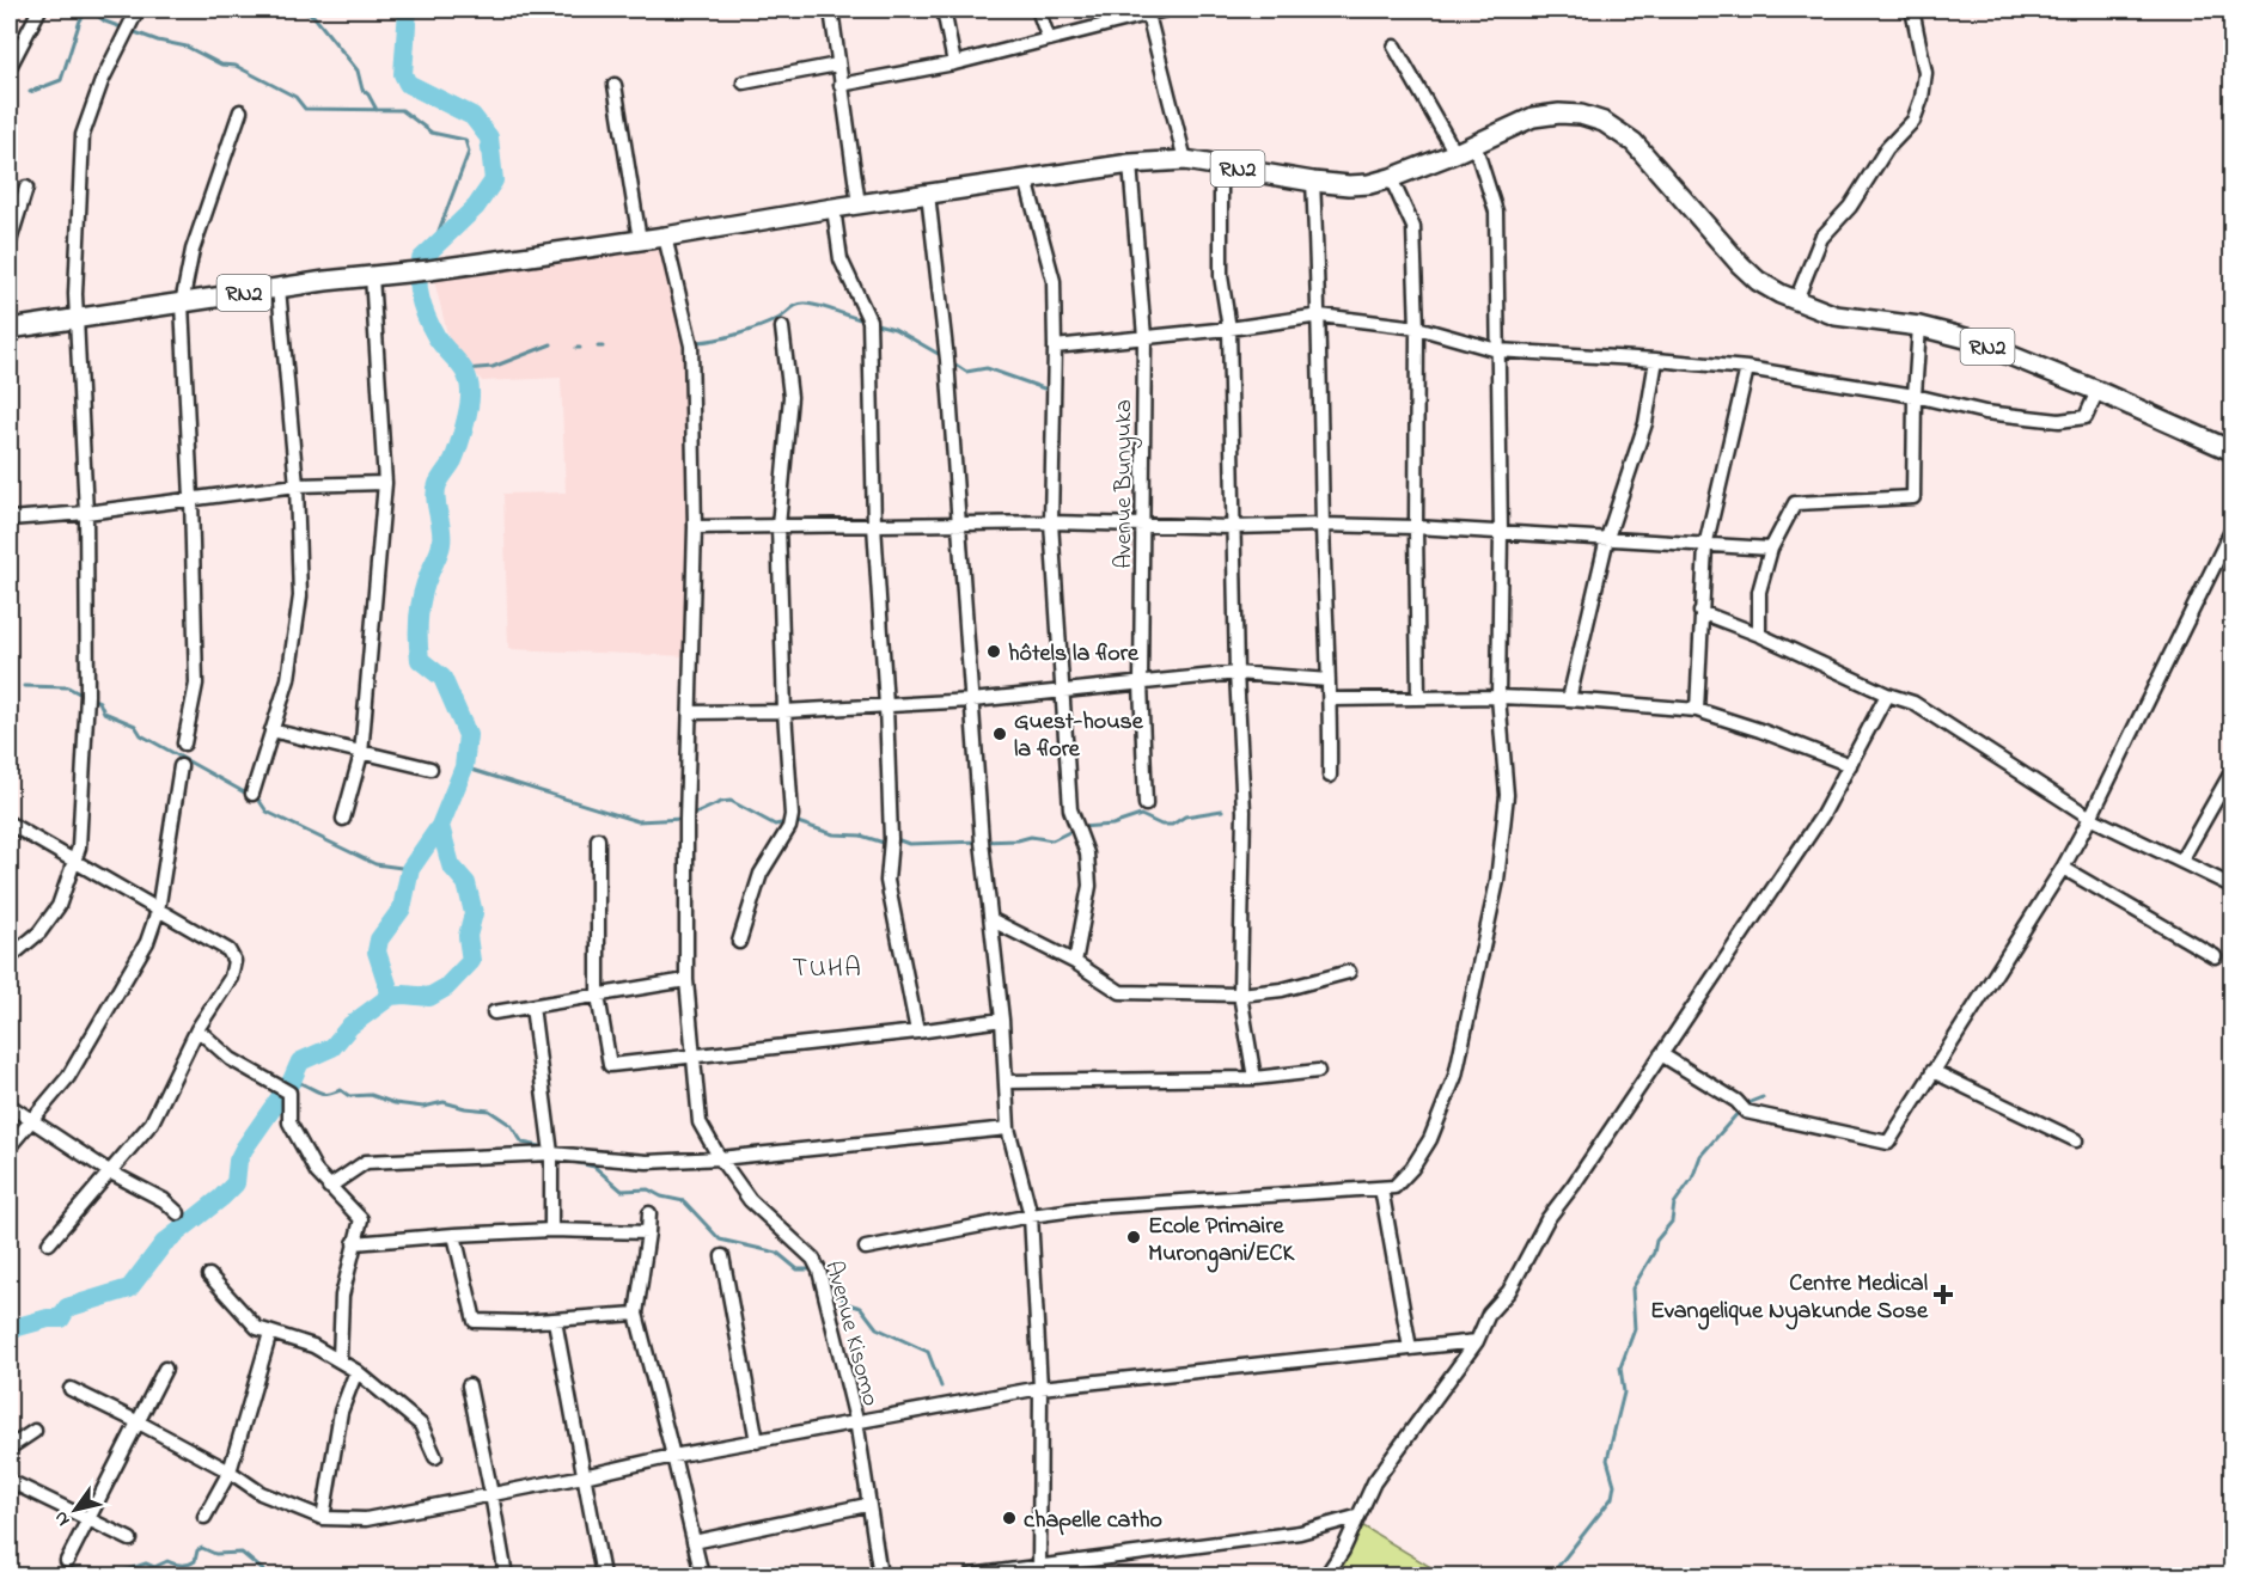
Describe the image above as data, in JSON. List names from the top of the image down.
{
  "streets": {
    "highway": ["RN2"],
    "street": ["Avenue Bunyuka", "Avenue Kisomo"]
  },
  "crossings": [
    ["RN2", "Avenue Bunyuka"],
    ["RN2", "Avenue Kisomo"]
  ],
  "districts": ["TUHA"],
  "places": {
    "other": [
      "hôtels la flore",
      "Guest-house la flore",
      "Ecole Primaire Murongani/ECK",
      "chapelle catho"
    ],
    "health": ["Centre Medical Evangelique Nyakunde Sose"]
  },
  "north": "bottom left"
}
